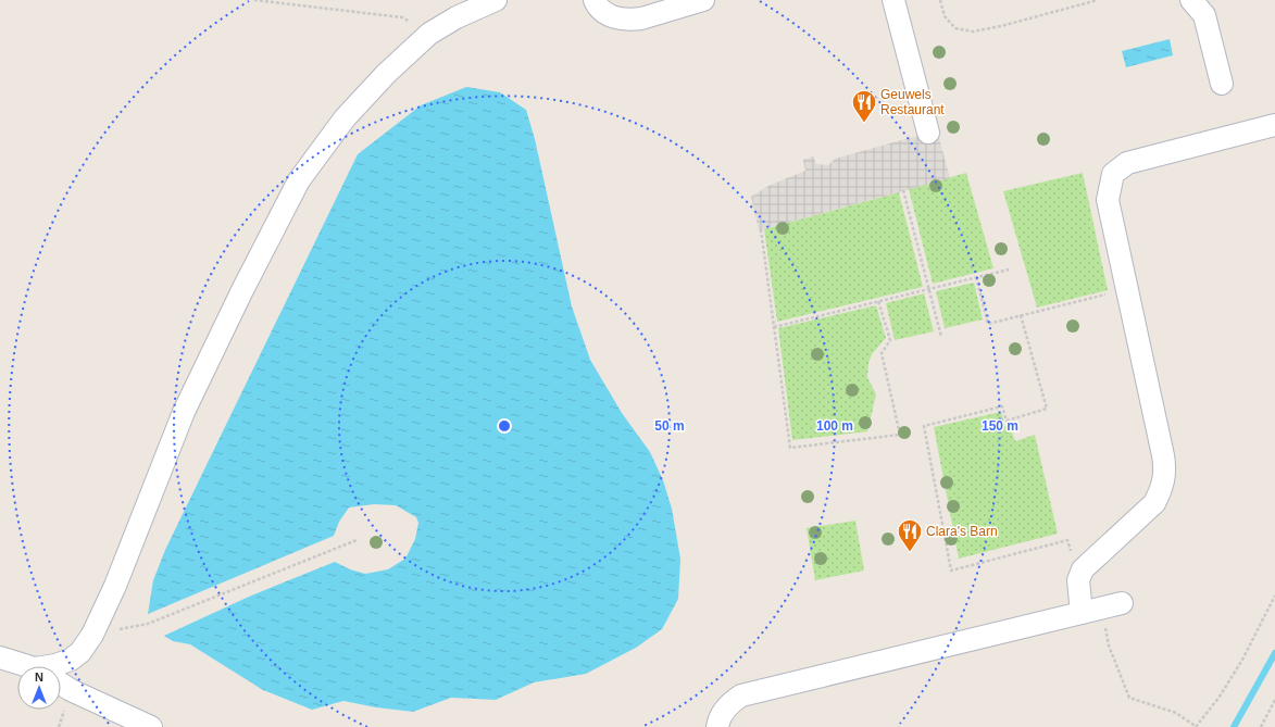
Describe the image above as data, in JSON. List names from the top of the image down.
{
  "places": {
    "restaurant": ["Geuwels Restaurant", "Clara's Barn"]
  },
  "north": "top",
  "rings": ["50 m", "100 m", "150 m"]
}
